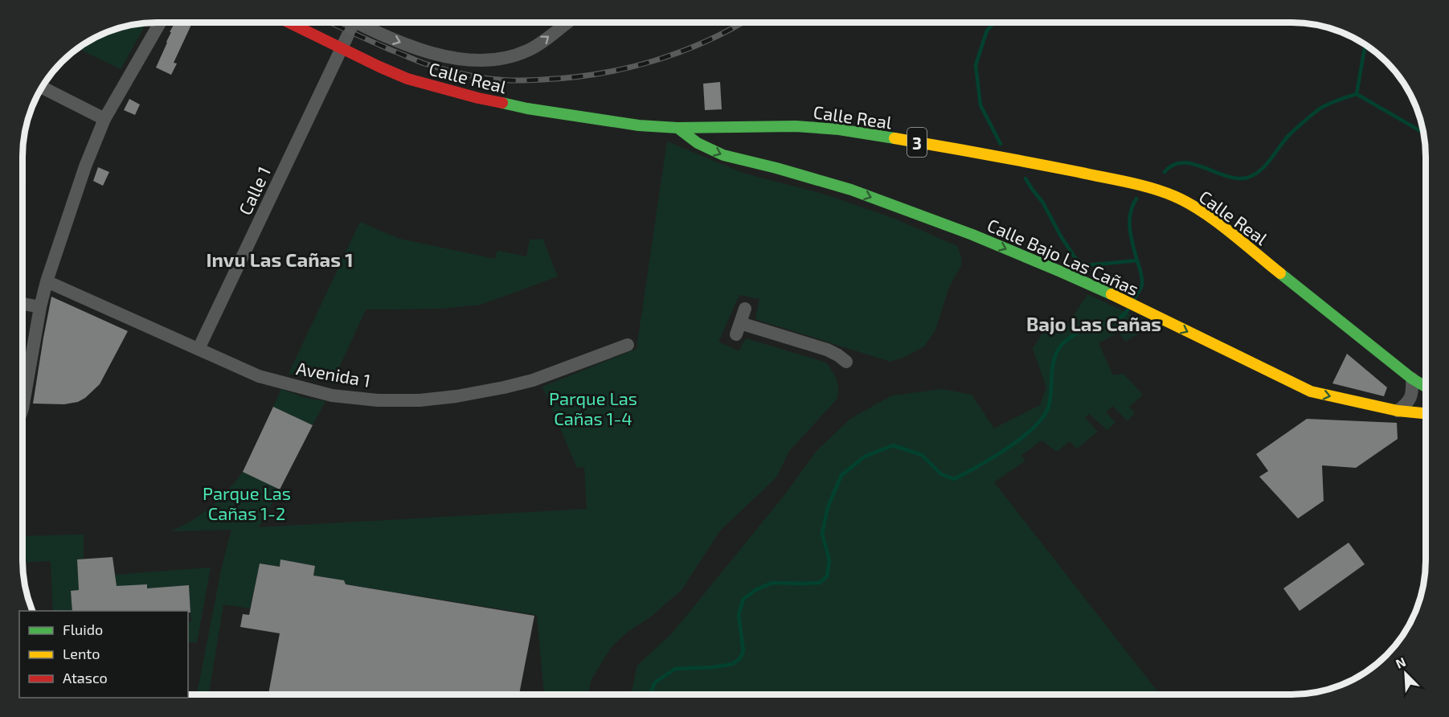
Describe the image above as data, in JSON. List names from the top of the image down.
{
  "streets": {
    "main road": ["Calle Real", "3", "Calle Bajo Las Cañas"],
    "street": ["Calle 1", "Avenida 1"]
  },
  "crossings": [
    ["Calle Real", "Calle 1"],
    ["Calle Real", "Calle Bajo Las Cañas"],
    ["Calle 1", "Avenida 1"]
  ],
  "one_way": ["Calle Bajo Las Cañas"],
  "districts": ["Invu Las Cañas 1", "Bajo Las Cañas"],
  "parks": ["Parque Las Cañas 1-4", "Parque Las Cañas 1-2"],
  "legend": ["Fluido", "Lento", "Atasco"],
  "north": "top left"
}
